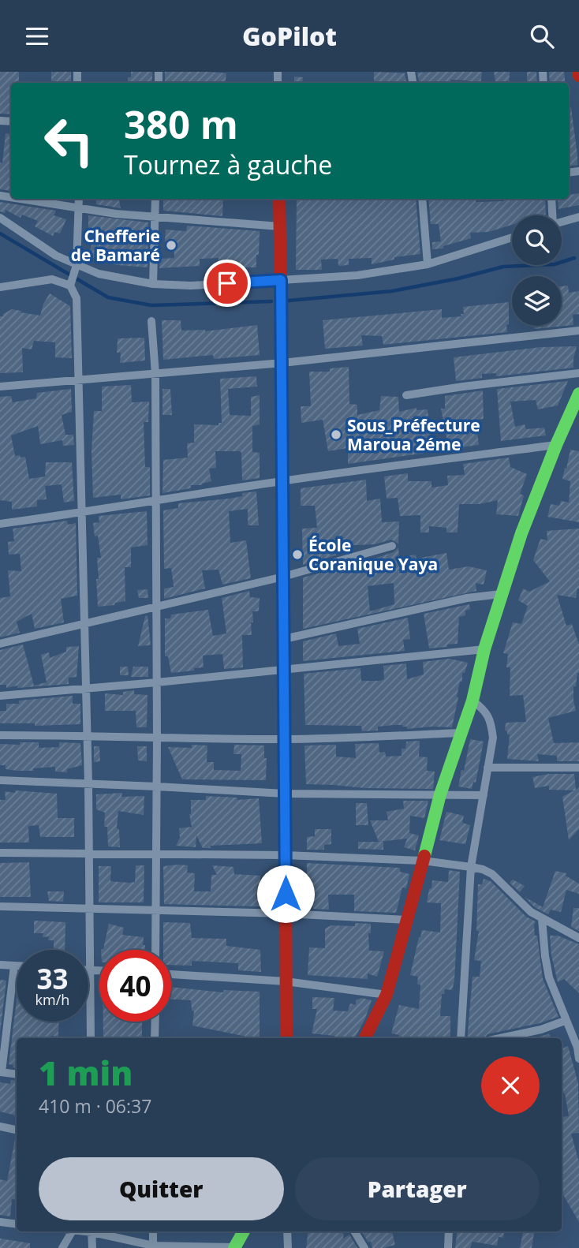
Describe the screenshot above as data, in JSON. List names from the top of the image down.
{
  "places": ["Chefferie de Bamaré", "Sous_Préfecture Maroua 2éme", "École Coranique Yaya"],
  "page": {
    "header": "GoPilot",
    "turn": ["380 m", "Tournez à gauche"],
    "speed": "33 km/h",
    "limit": "40",
    "heading": ["1 min", "410 m · 06:37"],
    "buttons": ["Quitter", "Partager"]
  }
}
